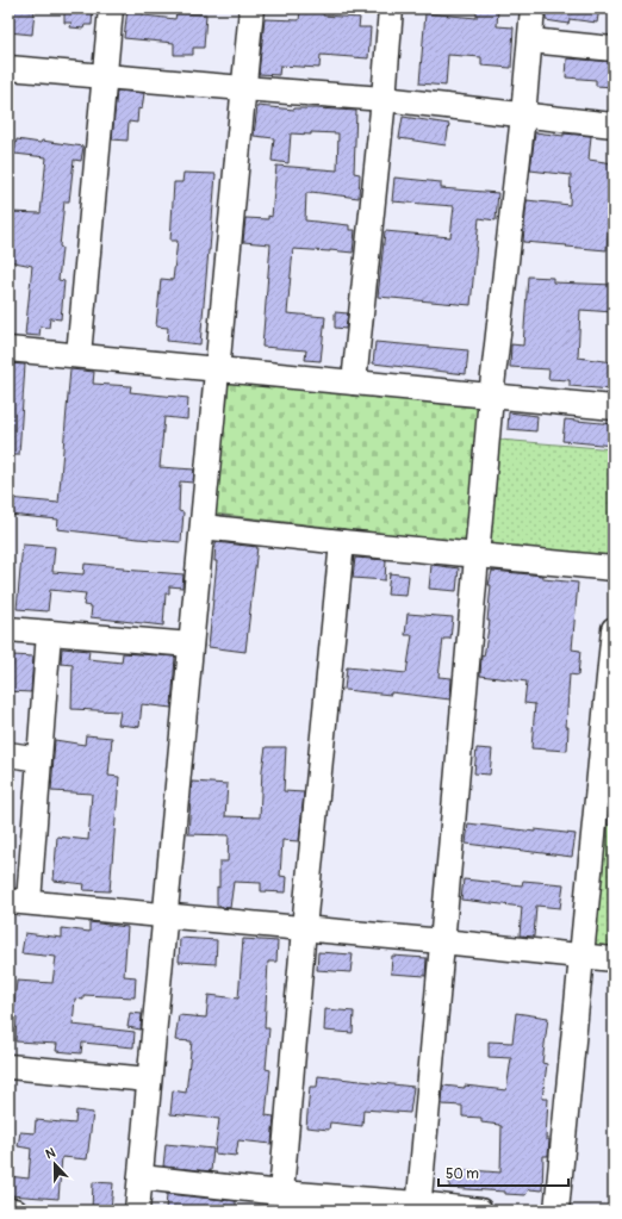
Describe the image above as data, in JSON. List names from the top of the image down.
{
  "scale_bar": "50 m",
  "north": "top"
}
